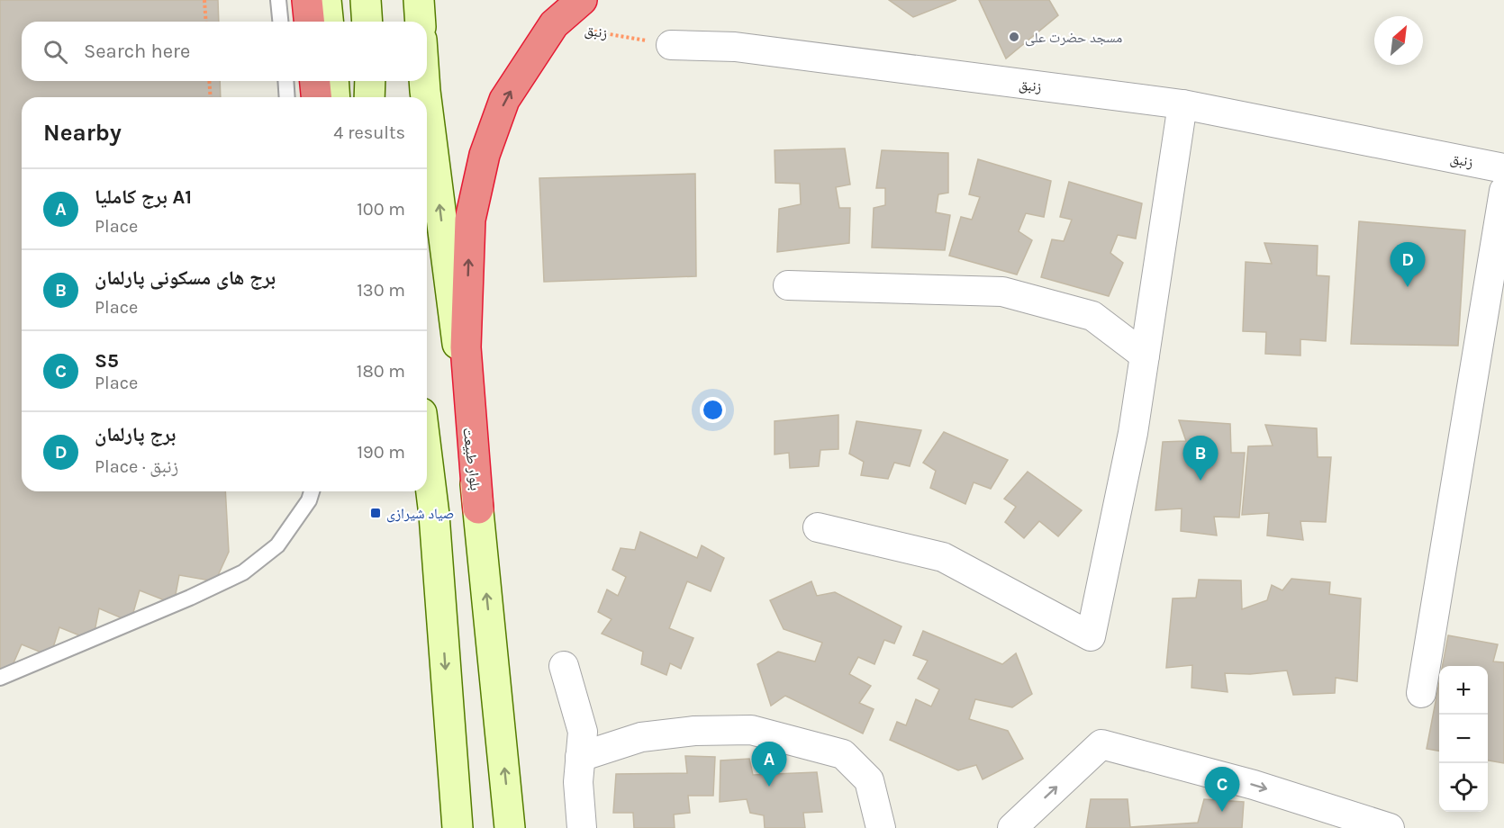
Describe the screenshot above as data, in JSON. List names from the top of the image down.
{
  "streets": {
    "street": ["زنبق", "بلوار طبیعت"]
  },
  "places": {
    "other": ["مسجد حضرت علی"],
    "transit": ["صیاد شیرازی"]
  },
  "north": "top right",
  "page": {
    "search": "Search here",
    "heading": ["Nearby", "4 results"],
    "list": [
      {
        "mark": "A",
        "name": "برج کاملیا A1",
        "note": "Place",
        "value": "100 m"
      },
      {
        "mark": "B",
        "name": "برج های مسکونی پارلمان",
        "note": "Place",
        "value": "130 m"
      },
      {
        "mark": "C",
        "name": "S5",
        "note": "Place",
        "value": "180 m"
      },
      {
        "mark": "D",
        "name": "برج پارلمان",
        "note": "Place · زنبق",
        "value": "190 m"
      }
    ],
    "pins": [
      "D",
      "B",
      "A",
      "C"
    ],
    "map_buttons": ["+", "−"]
  }
}
